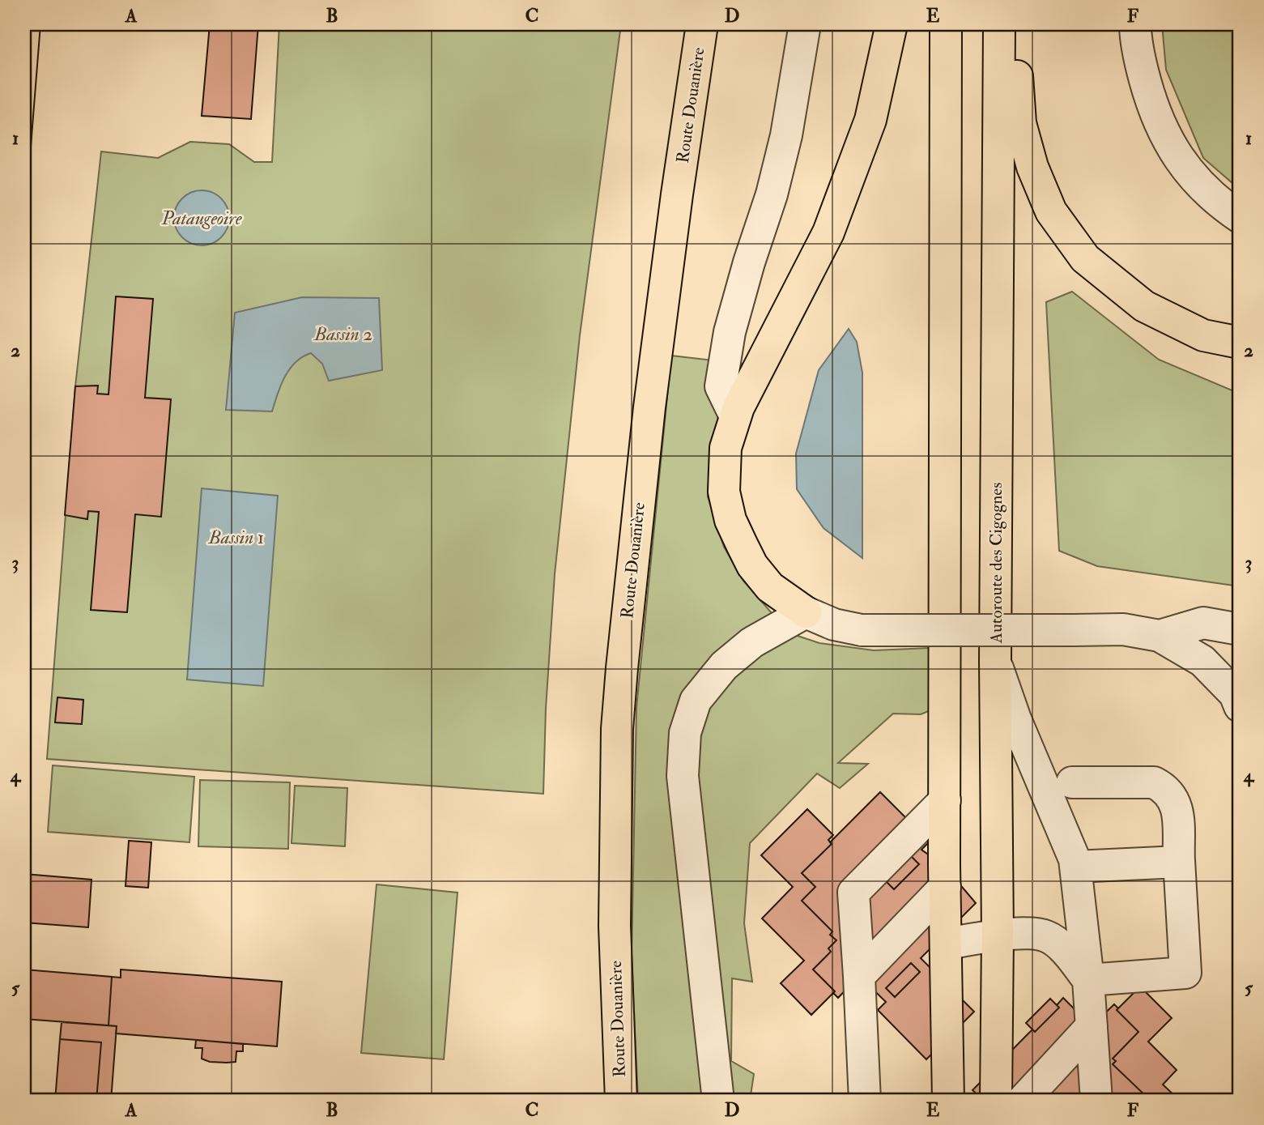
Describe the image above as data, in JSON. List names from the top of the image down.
{
  "streets": {
    "main road": ["Route Douanière", "Autoroute des Cigognes"]
  },
  "water": ["Pataugeoire", "Bassin 2", "Bassin 1"],
  "grid": {
    "columns": [
      "A",
      "B",
      "C",
      "D",
      "E",
      "F"
    ],
    "rows": [
      "1",
      "2",
      "3",
      "4",
      "5"
    ]
  }
}
